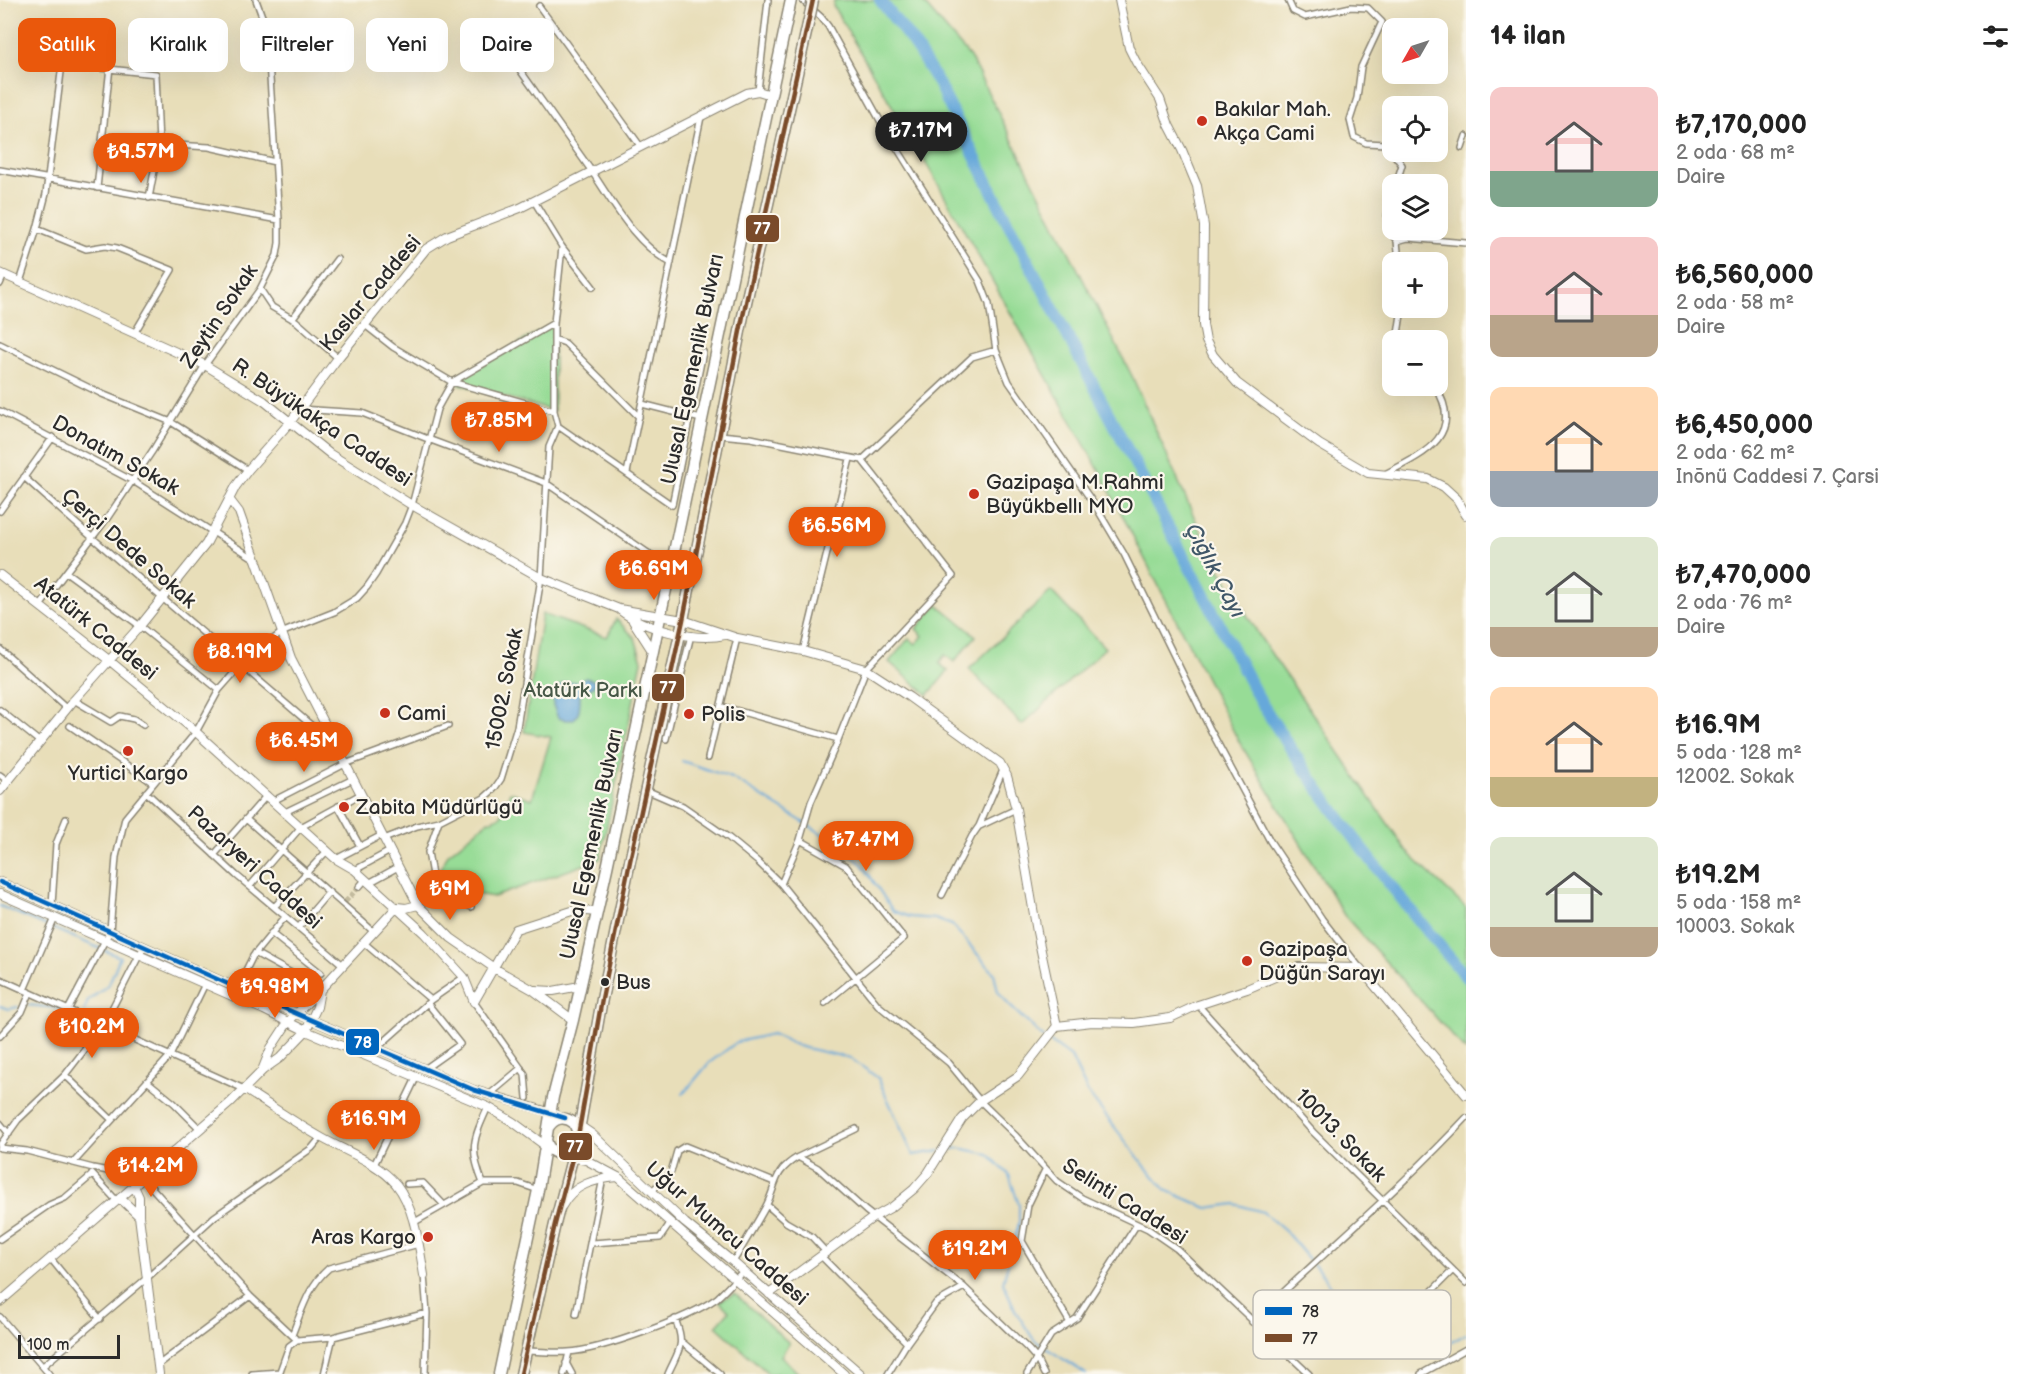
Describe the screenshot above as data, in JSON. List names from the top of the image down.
{
  "streets": {
    "highway": ["Ulusal Egemenlik Bulvarı"],
    "street": [
      "Kaslar Caddesi",
      "Zeytin Sokak",
      "R. Büyükakça Caddesi",
      "Donatım Sokak",
      "Çerçi Dede Sokak",
      "Atatürk Caddesi",
      "15002. Sokak",
      "Pazaryeri Caddesi",
      "10013. Sokak",
      "Selinti Caddesi",
      "Uğur Mumcu Caddesi"
    ]
  },
  "crossings": [
    ["Kaslar Caddesi", "R. Büyükakça Caddesi"],
    ["Kaslar Caddesi", "Donatım Sokak"],
    ["Kaslar Caddesi", "Çerçi Dede Sokak"],
    ["Kaslar Caddesi", "Atatürk Caddesi"],
    ["Zeytin Sokak", "R. Büyükakça Caddesi"],
    ["Zeytin Sokak", "Donatım Sokak"],
    ["Zeytin Sokak", "Çerçi Dede Sokak"],
    ["Zeytin Sokak", "Atatürk Caddesi"],
    ["Ulusal Egemenlik Bulvarı", "R. Büyükakça Caddesi"],
    ["Ulusal Egemenlik Bulvarı", "Selinti Caddesi"],
    ["Ulusal Egemenlik Bulvarı", "Uğur Mumcu Caddesi"],
    ["R. Büyükakça Caddesi", "15002. Sokak"],
    ["Atatürk Caddesi", "15002. Sokak"]
  ],
  "water": ["Çığlık Çayı"],
  "parks": ["Atatürk Parkı"],
  "places": [
    "Bakılar Mah. Akça Cami",
    "Gazipaşa M.Rahmi Büyükbellı MYO",
    "Cami",
    "Polis",
    "Yurtici Kargo",
    "Zabita Müdürlügü",
    "Gazipaşa Düğün Sarayı",
    "Bus",
    "Aras Kargo"
  ],
  "lines": ["transit line 77", "transit line 78"],
  "legend": ["78", "77"],
  "scale_bar": "100 m",
  "north": "bottom left",
  "page": {
    "heading": "14 ilan",
    "map_buttons": ["+", "−"],
    "chip": [
      "Satılık",
      "Kiralık",
      "Filtreler",
      "Yeni",
      "Daire"
    ],
    "list": [
      {
        "name": "₺7,170,000",
        "note": "2 oda · 68 m² · Daire"
      },
      {
        "name": "₺6,560,000",
        "note": "2 oda · 58 m² · Daire"
      },
      {
        "name": "₺6,450,000",
        "note": "2 oda · 62 m² · Inōnü Caddesi 7. Çarsi"
      },
      {
        "name": "₺7,470,000",
        "note": "2 oda · 76 m² · Daire"
      },
      {
        "name": "₺16.9M",
        "note": "5 oda · 128 m² · 12002. Sokak"
      },
      {
        "name": "₺19.2M",
        "note": "5 oda · 158 m² · 10003. Sokak"
      }
    ],
    "price": [
      "₺7.17M",
      "₺9.57M",
      "₺7.85M",
      "₺6.56M",
      "₺6.69M",
      "₺8.19M",
      "₺6.45M",
      "₺7.47M",
      "₺9M",
      "₺9.98M",
      "₺10.2M",
      "₺16.9M",
      "₺14.2M",
      "₺19.2M"
    ],
    "scale": "100 m"
  }
}
